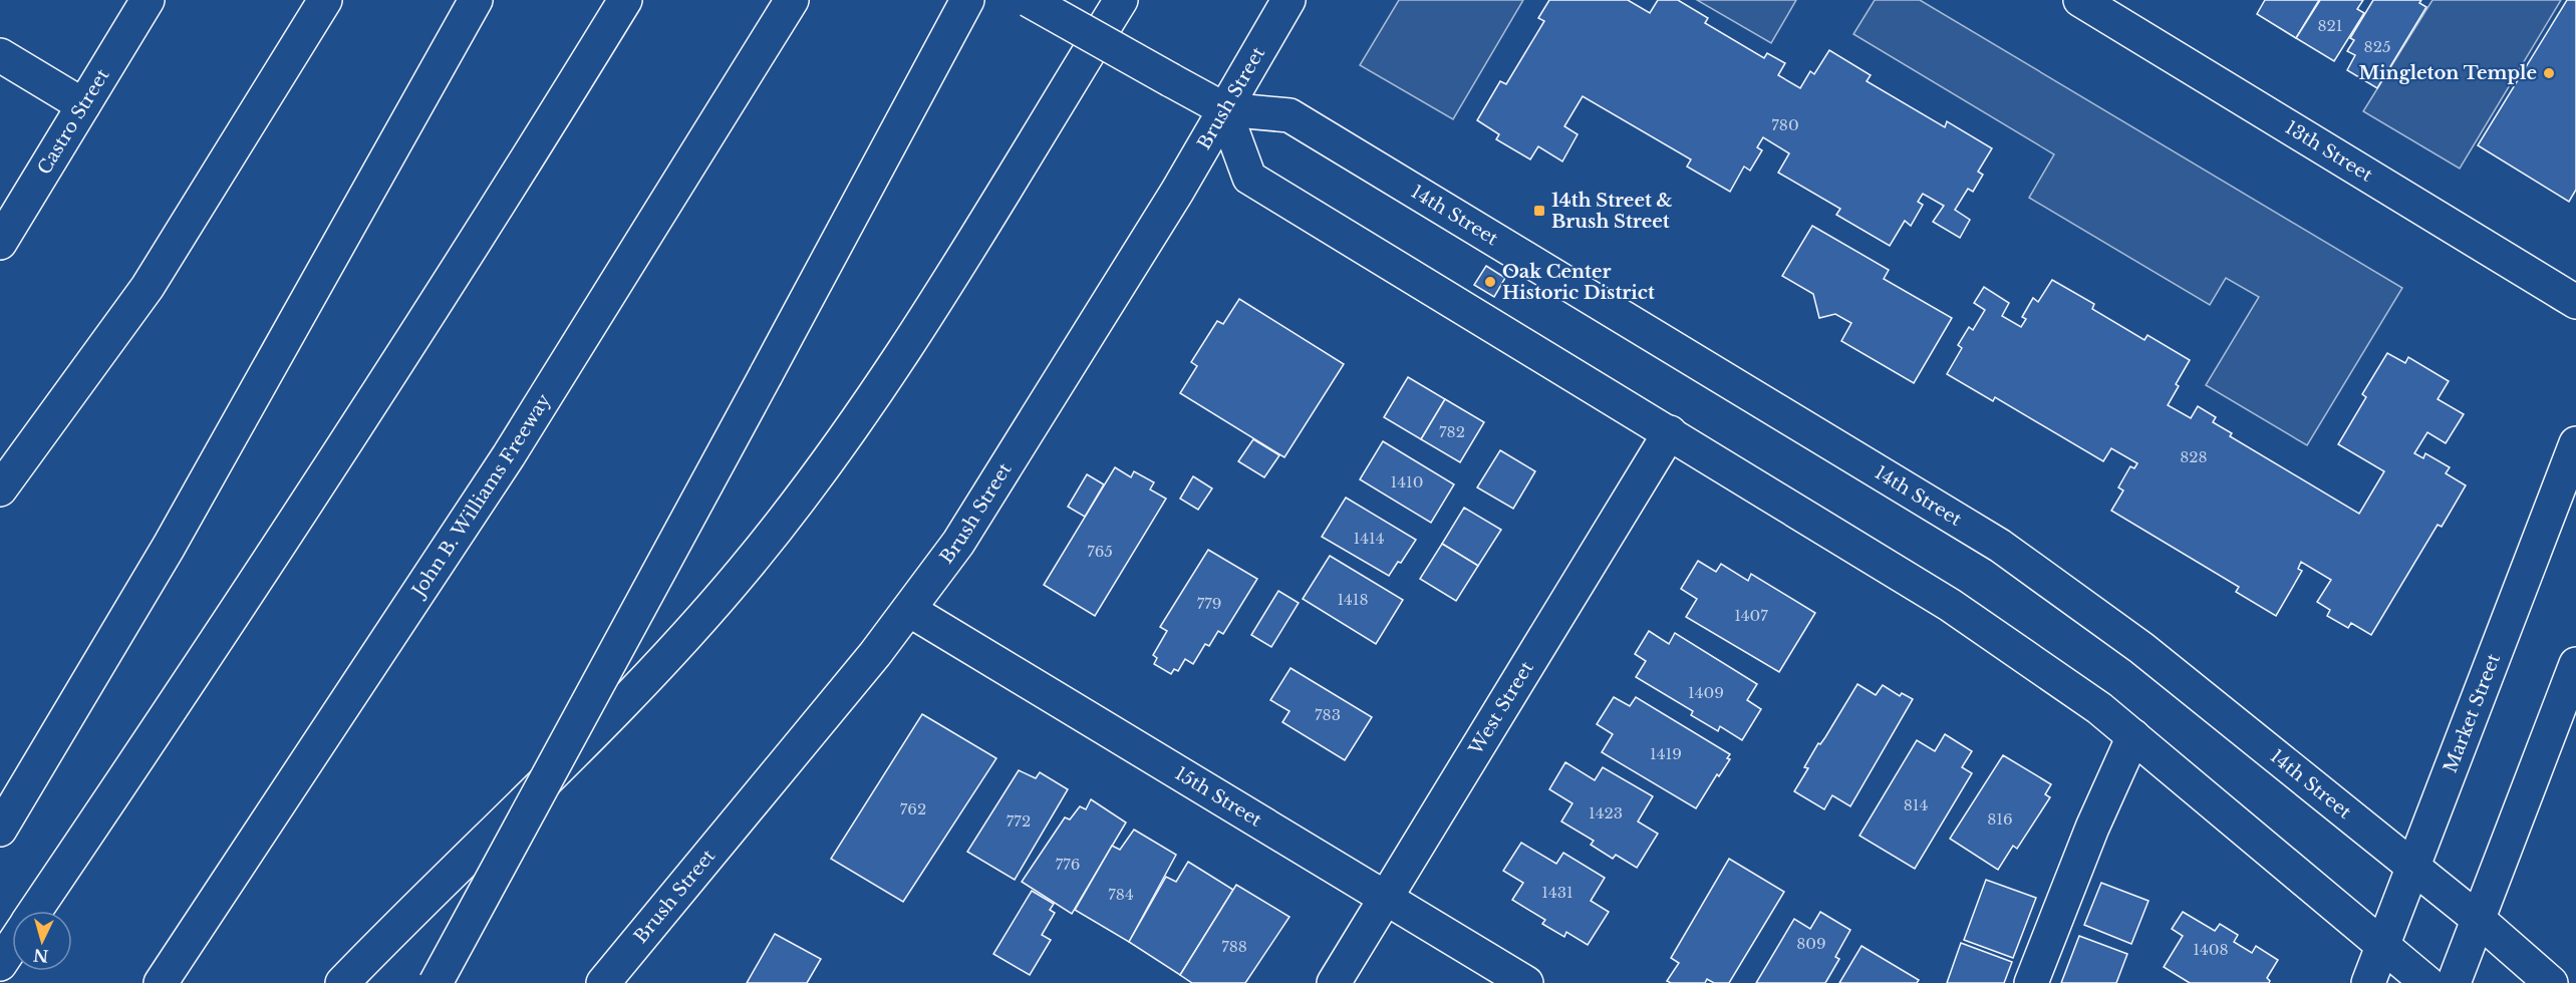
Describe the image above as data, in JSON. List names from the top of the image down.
{
  "streets": {
    "main road": [
      "Brush Street",
      "Castro Street",
      "13th Street",
      "14th Street",
      "John B. Williams Freeway",
      "West Street",
      "Market Street",
      "15th Street"
    ]
  },
  "crossings": [
    ["Brush Street", "14th Street"],
    ["Brush Street", "15th Street"],
    ["14th Street", "Market Street"],
    ["West Street", "15th Street"]
  ],
  "places": {
    "other": ["Mingleton Temple", "Oak Center Historic District"],
    "transit": ["14th Street & Brush Street"]
  },
  "house_numbers": [
    "821",
    "825",
    "780",
    "782",
    "828",
    "1410",
    "1414",
    "765",
    "1418",
    "779",
    "1407",
    "1409",
    "783",
    "1419",
    "814",
    "762",
    "1423",
    "816",
    "772",
    "776",
    "1431",
    "784",
    "809",
    "788",
    "1408"
  ],
  "north": "bottom"
}
